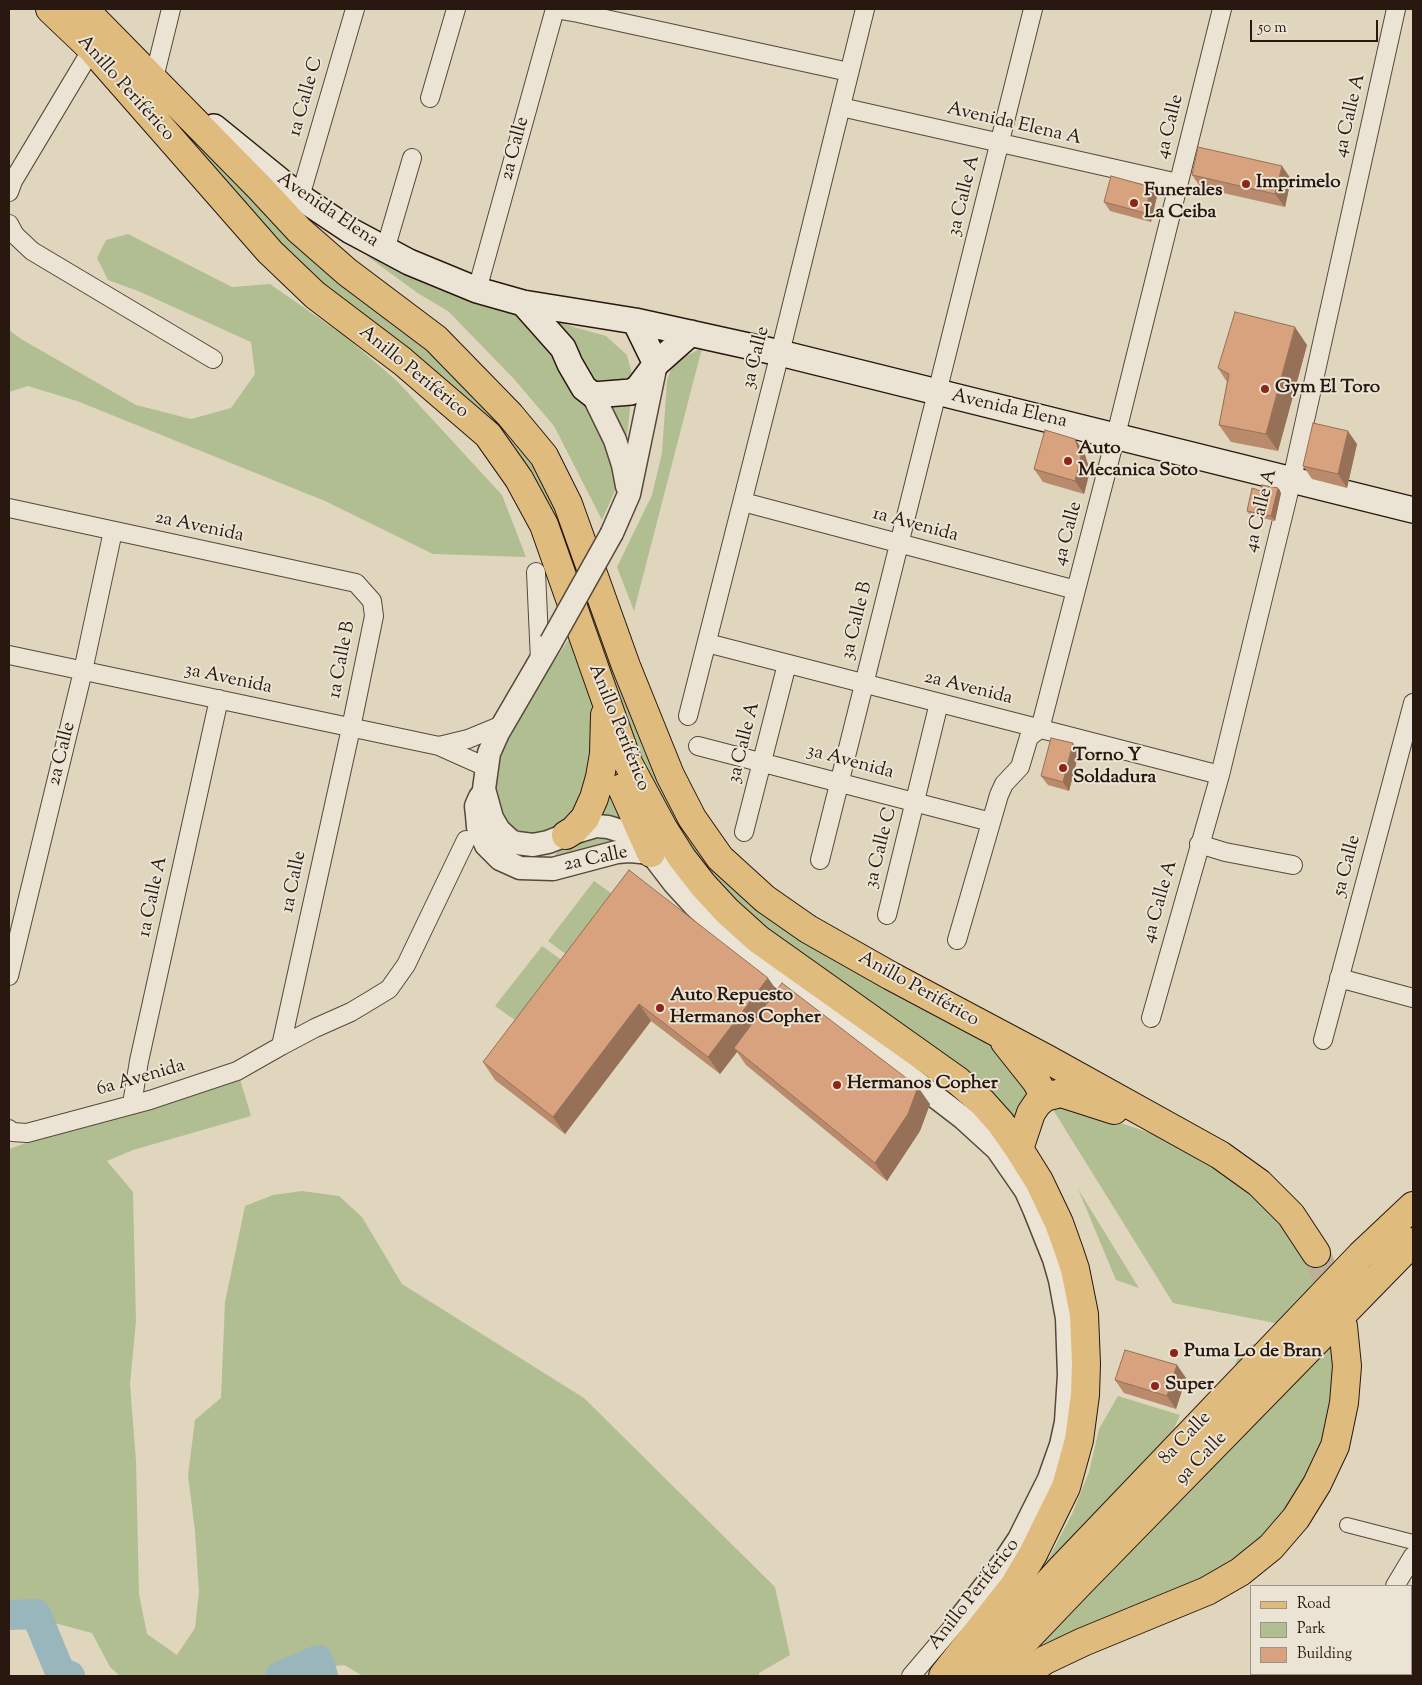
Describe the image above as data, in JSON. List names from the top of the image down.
{
  "streets": {
    "main road": [
      "Anillo Periférico",
      "Avenida Elena",
      "8a Calle",
      "9a Calle"
    ],
    "street": [
      "1a Calle C",
      "4a Calle A",
      "Avenida Elena A",
      "4a Calle",
      "2a Calle",
      "3a Calle A",
      "3a Calle",
      "1a Avenida",
      "2a Avenida",
      "3a Calle B",
      "1a Calle B",
      "3a Avenida",
      "3a Calle C",
      "5a Calle",
      "1a Calle",
      "1a Calle A",
      "6a Avenida"
    ]
  },
  "crossings": [
    ["Anillo Periférico", "2a Calle"],
    ["Anillo Periférico", "Avenida Elena"],
    ["1a Calle C", "Avenida Elena"],
    ["4a Calle A", "Avenida Elena"],
    ["4a Calle A", "2a Avenida"],
    ["Avenida Elena A", "4a Calle"],
    ["Avenida Elena A", "3a Calle A"],
    ["Avenida Elena A", "3a Calle"],
    ["4a Calle", "Avenida Elena"],
    ["4a Calle", "1a Avenida"],
    ["4a Calle", "2a Avenida"],
    ["4a Calle", "3a Avenida"],
    ["2a Calle", "Avenida Elena"],
    ["2a Calle", "2a Avenida"],
    ["2a Calle", "3a Avenida"],
    ["3a Calle A", "Avenida Elena"],
    ["3a Calle A", "2a Avenida"],
    ["3a Calle A", "3a Calle B"],
    ["3a Calle A", "3a Avenida"],
    ["Avenida Elena", "3a Calle"],
    ["Avenida Elena", "3a Calle B"],
    ["3a Calle", "1a Avenida"],
    ["3a Calle", "2a Avenida"],
    ["1a Avenida", "3a Calle B"],
    ["2a Avenida", "3a Calle B"],
    ["2a Avenida", "1a Calle B"],
    ["2a Avenida", "3a Calle C"],
    ["3a Calle B", "3a Avenida"],
    ["1a Calle B", "3a Avenida"],
    ["1a Calle B", "1a Calle"],
    ["3a Avenida", "3a Calle C"],
    ["3a Avenida", "1a Calle"],
    ["3a Avenida", "1a Calle A"],
    ["1a Calle", "6a Avenida"],
    ["1a Calle A", "6a Avenida"]
  ],
  "places": [
    "Imprimelo",
    "Funerales La Ceiba",
    "Gym El Toro",
    "Auto Mecanica Soto",
    "Torno Y Soldadura",
    "Auto Repuesto Hermanos Copher",
    "Hermanos Copher",
    "Puma Lo de Bran",
    "Super"
  ],
  "legend": ["Road", "Park", "Building"],
  "scale_bar": "50 m"
}
